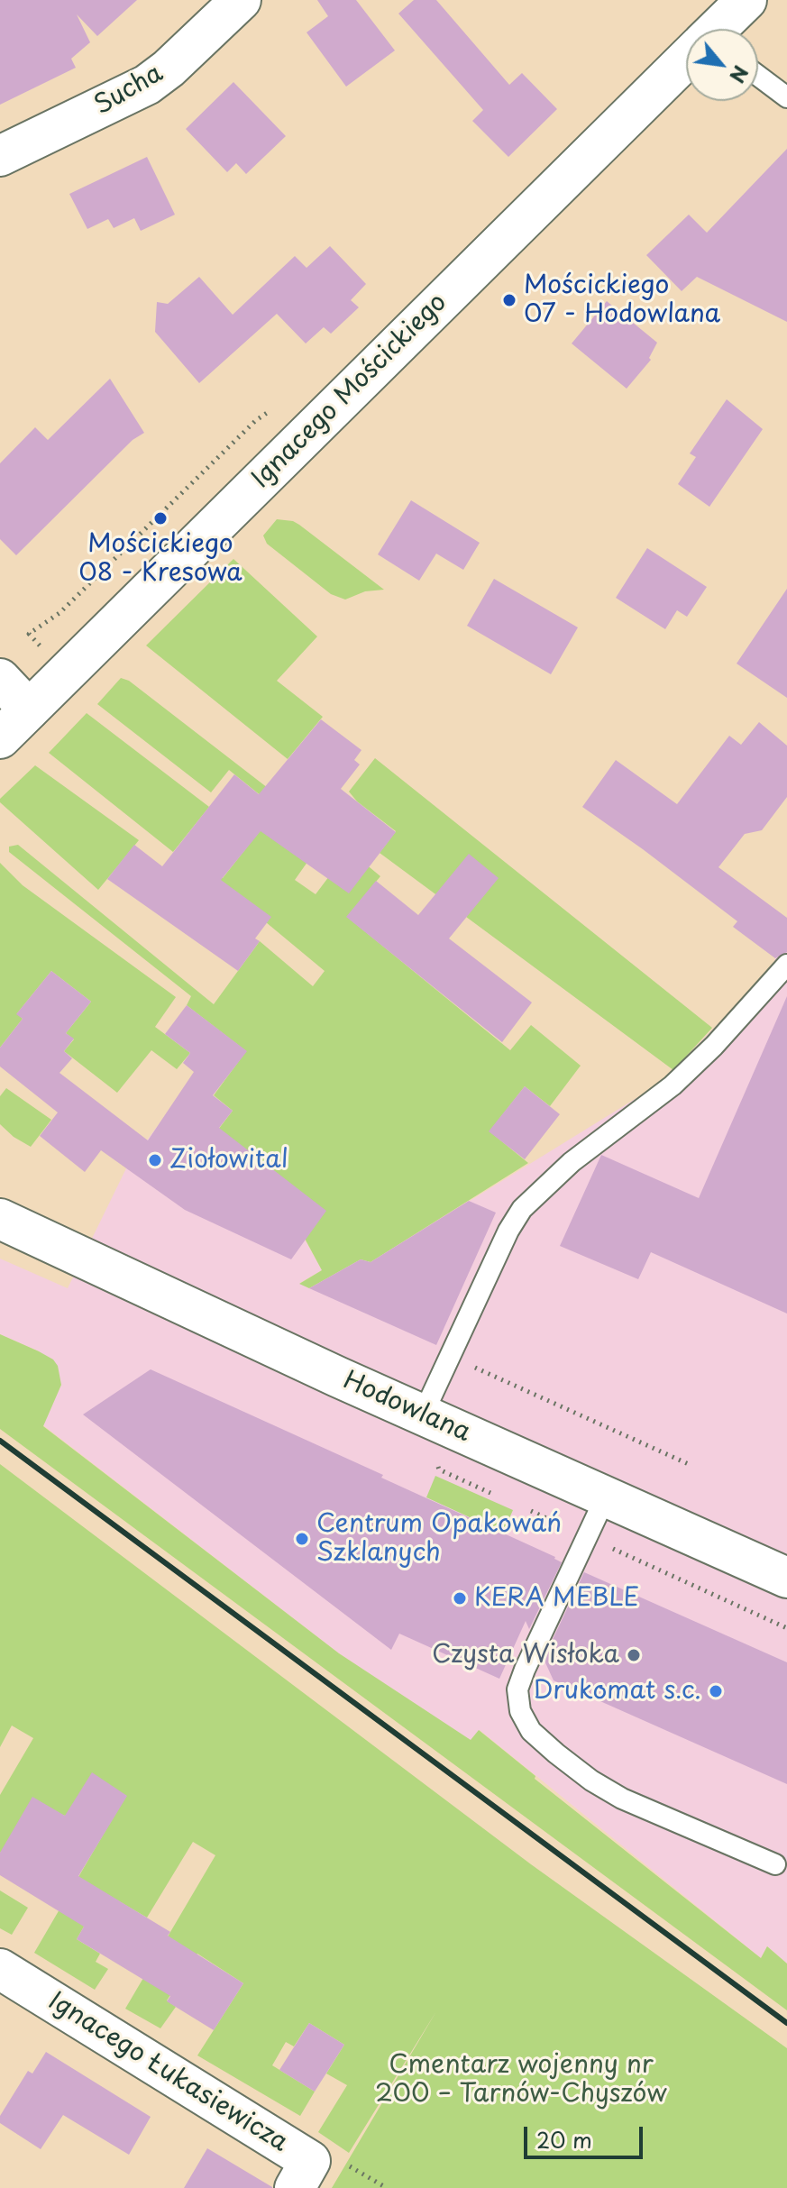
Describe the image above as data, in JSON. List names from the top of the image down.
{
  "streets": {
    "street": [
      "Sucha",
      "Ignacego Mościckiego",
      "Hodowlana",
      "Ignacego Łukasiewicza"
    ]
  },
  "parks": ["Cmentarz wojenny nr 200 – Tarnów-Chyszów"],
  "places": [
    "Mościckiego 07 - Hodowlana",
    "Mościckiego 08 - Kresowa",
    "Ziołowital",
    "Centrum Opakowań Szklanych",
    "KERA MEBLE",
    "Czysta Wisłoka",
    "Drukomat s.c."
  ],
  "scale_bar": "20 m",
  "north": "bottom right"
}
